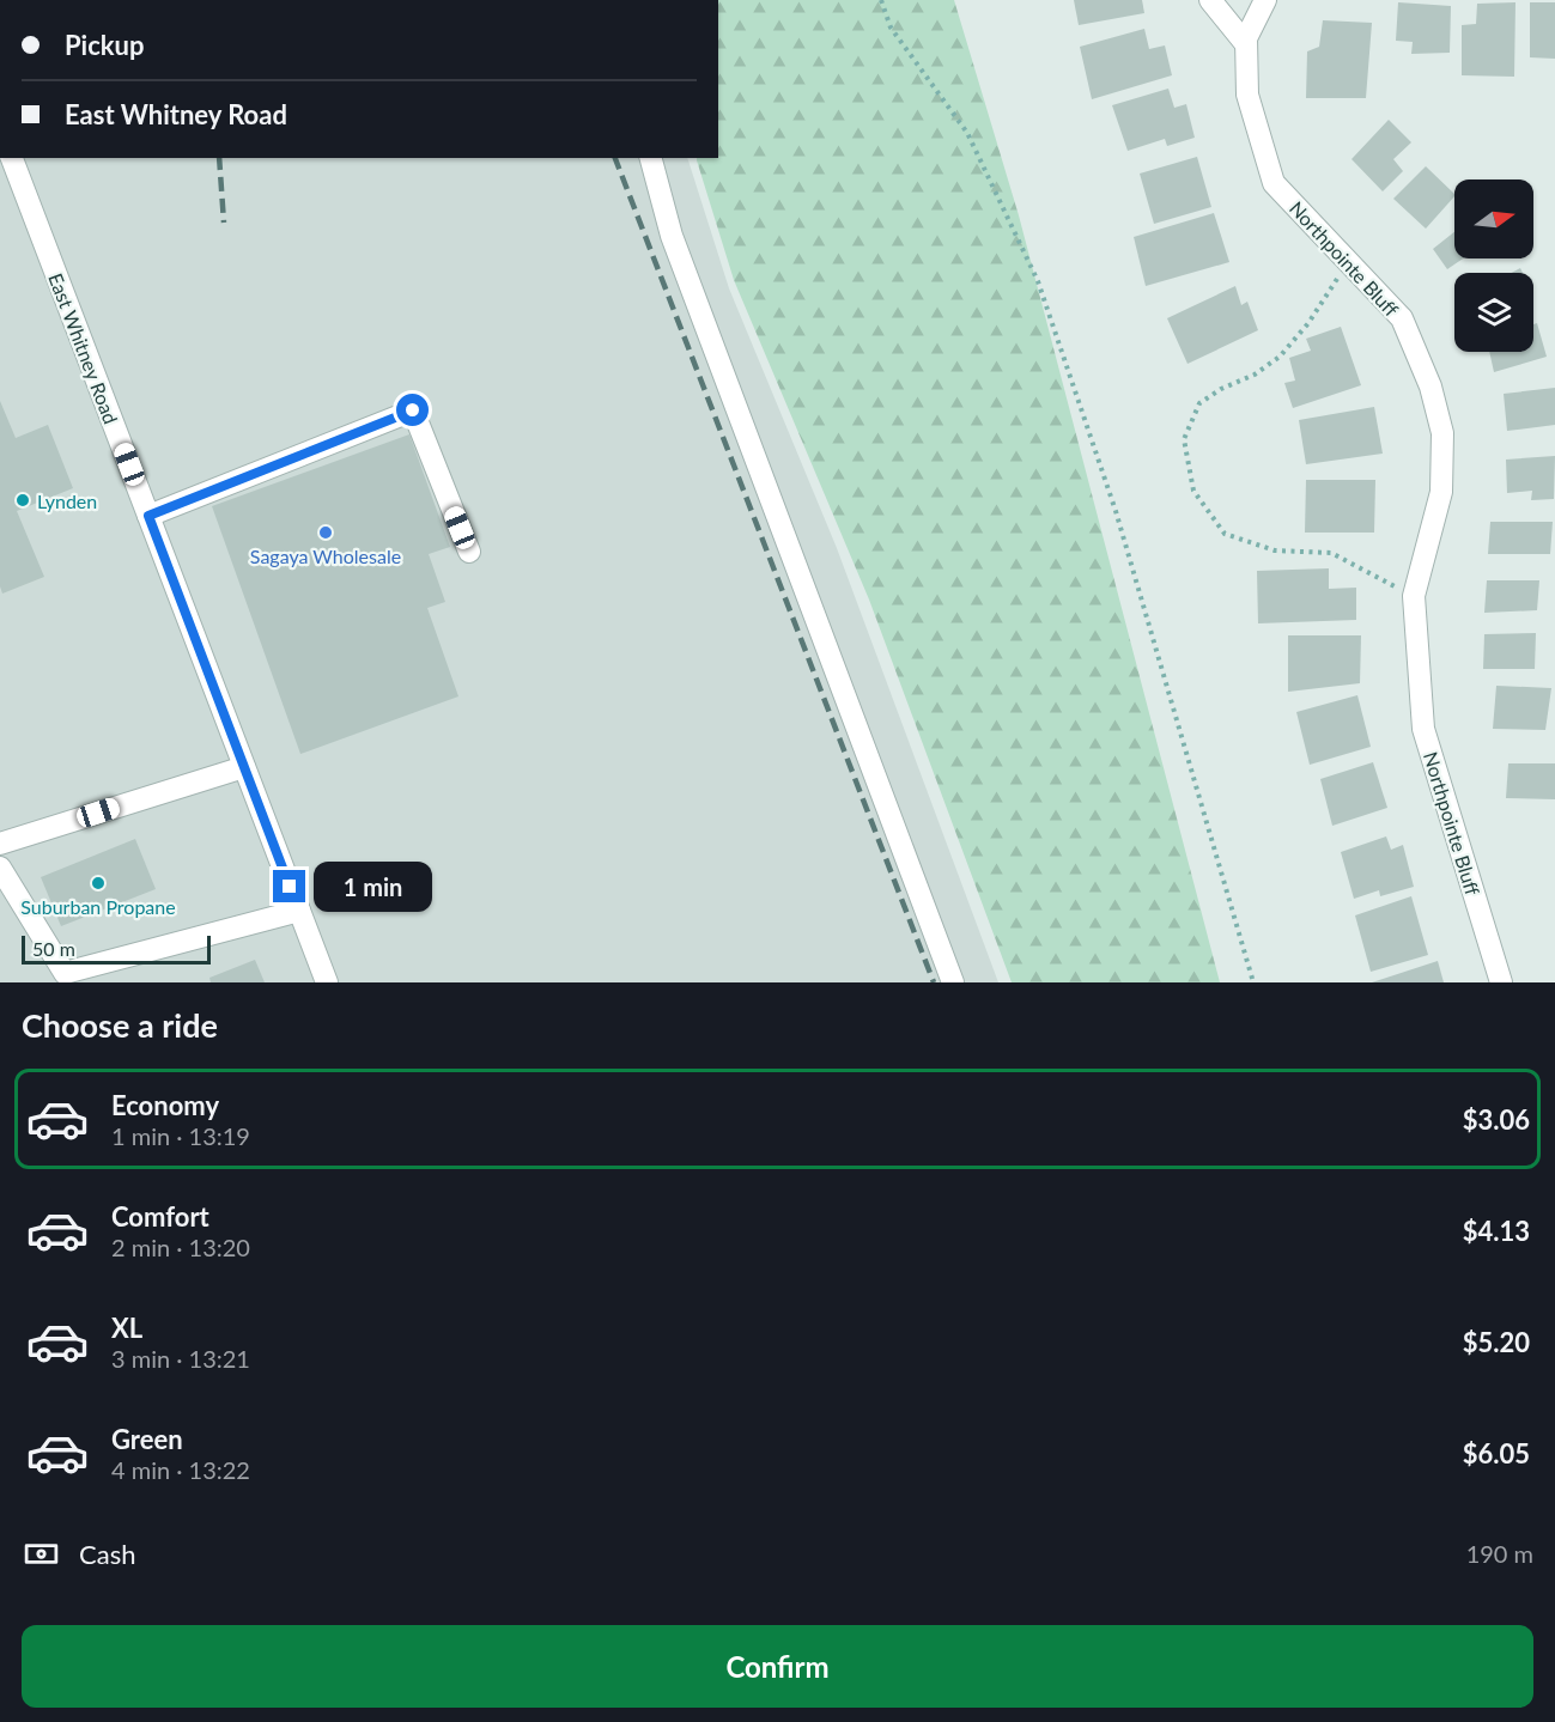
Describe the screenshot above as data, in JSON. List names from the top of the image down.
{
  "streets": {
    "street": ["Northpointe Bluff", "East Whitney Road"]
  },
  "places": ["Lynden", "Sagaya Wholesale", "Suburban Propane"],
  "scale_bar": "50 m",
  "north": "right",
  "page": {
    "banner": ["Pickup", "East Whitney Road"],
    "bubble": "1 min",
    "scale": "50 m",
    "heading": "Choose a ride",
    "list": [
      {
        "name": "Economy",
        "note": "1 min · 13:19",
        "value": "$3.06"
      },
      {
        "name": "Comfort",
        "note": "2 min · 13:20",
        "value": "$4.13"
      },
      {
        "name": "XL",
        "note": "3 min · 13:21",
        "value": "$5.20"
      },
      {
        "name": "Green",
        "note": "4 min · 13:22",
        "value": "$6.05"
      }
    ],
    "pay": ["Cash", "190 m"],
    "buttons": "Confirm"
  }
}
